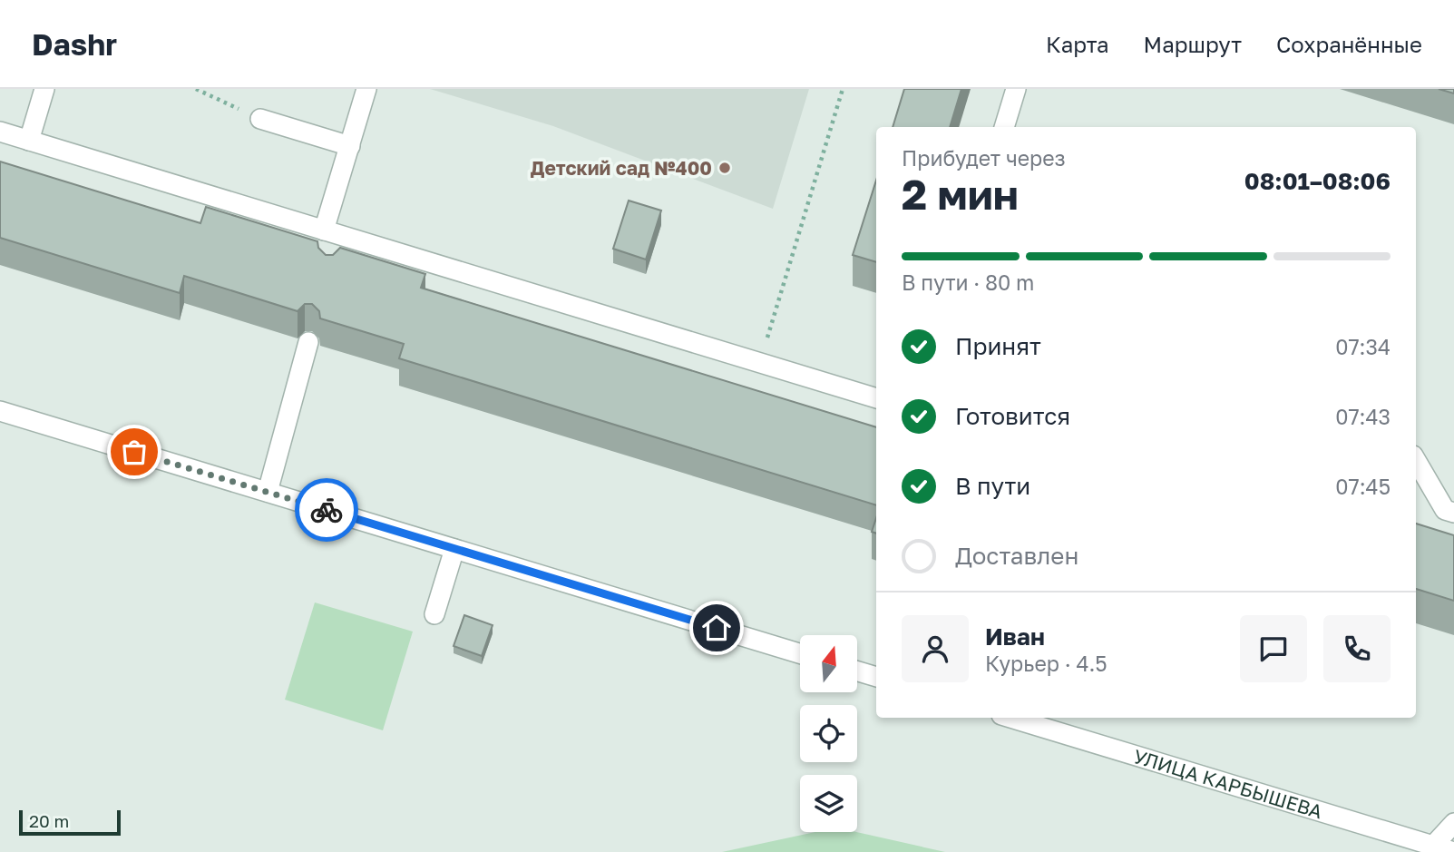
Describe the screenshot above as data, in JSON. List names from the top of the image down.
{
  "streets": {
    "street": ["УЛИЦА КАРБЫШЕВА"]
  },
  "places": ["Детский сад №400"],
  "scale_bar": "20 m",
  "north": "top",
  "page": {
    "header": "Dashr",
    "nav": ["Карта", "Маршрут", "Сохранённые"],
    "heading": ["2 мин", "Прибудет через", "08:01–08:06"],
    "panel": ["Иван", "Курьер · 4.5"],
    "bar": "В пути · 80 m",
    "list": [
      ["Принят", "07:34"],
      ["Готовится", "07:43"],
      ["В пути", "07:45"],
      "Доставлен"
    ],
    "scale": "20 m"
  }
}
